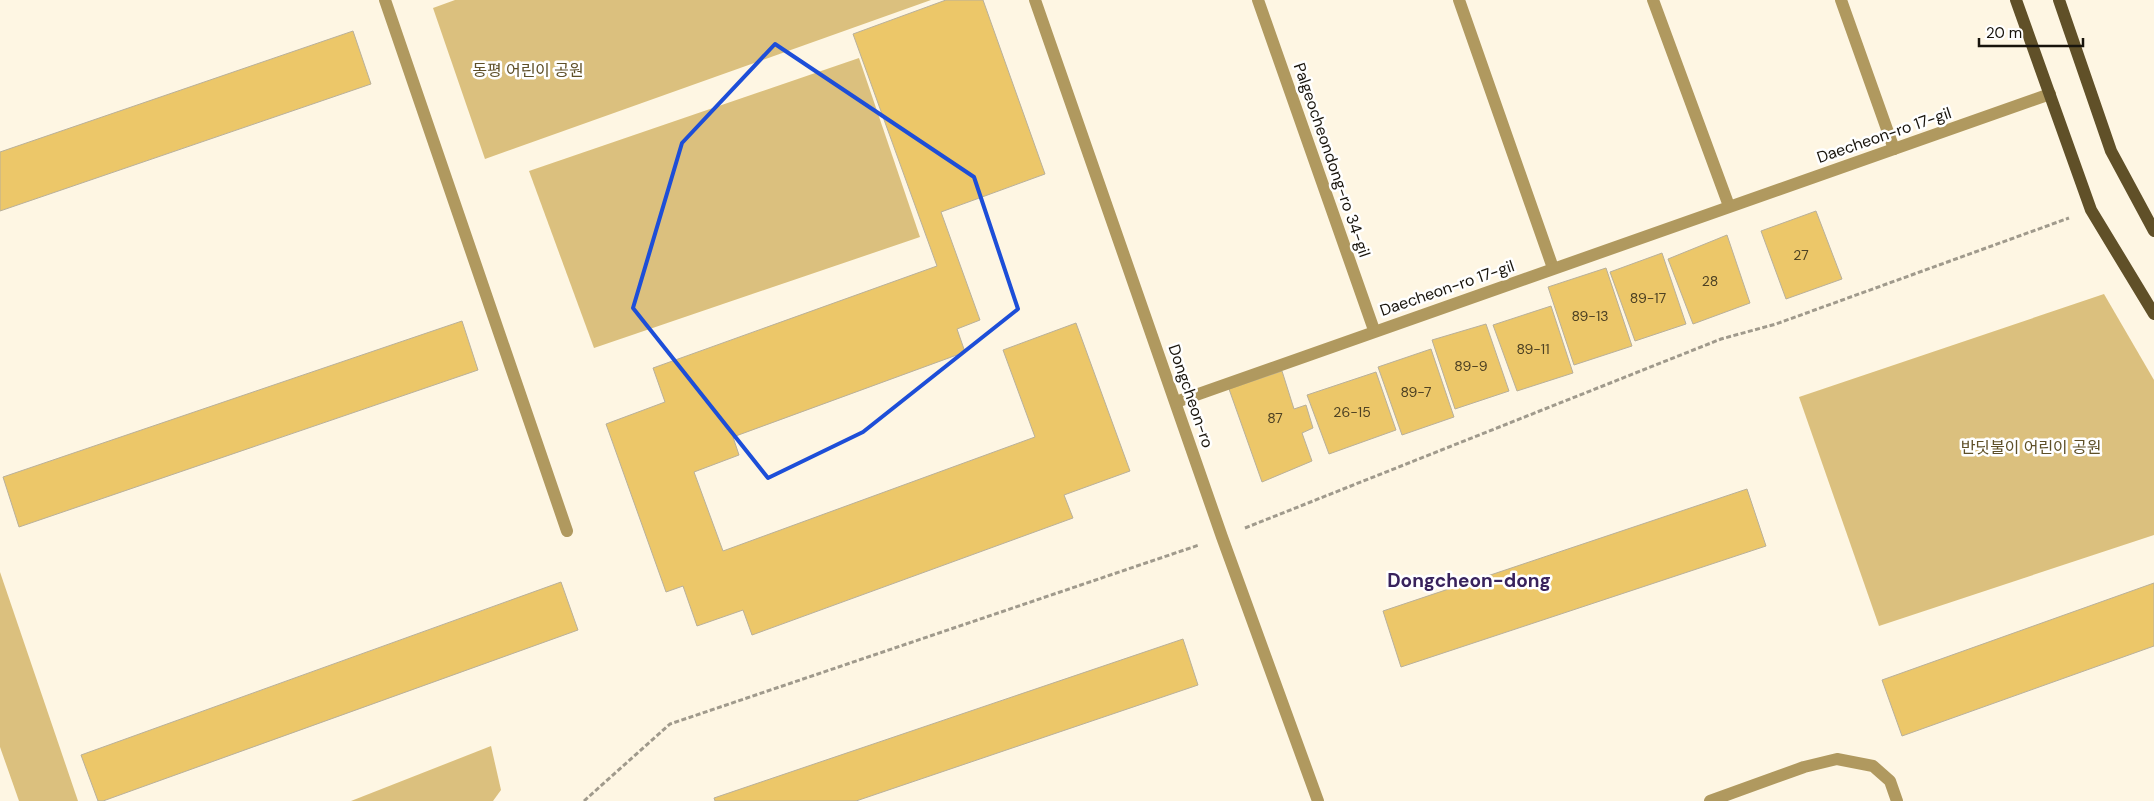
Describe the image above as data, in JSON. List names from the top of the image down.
{
  "streets": {
    "street": ["Daecheon-ro 17-gil", "Palgeocheondong-ro 34-gil", "Dongcheon-ro"]
  },
  "crossings": [
    ["Daecheon-ro 17-gil", "Palgeocheondong-ro 34-gil"],
    ["Daecheon-ro 17-gil", "Dongcheon-ro"]
  ],
  "districts": ["Dongcheon-dong"],
  "parks": ["동평 어린이 공원", "반딧불이 어린이 공원"],
  "house_numbers": [
    "27",
    "28",
    "89-17",
    "89-13",
    "89-11",
    "89-9",
    "89-7",
    "26-15",
    "87"
  ],
  "scale_bar": "20 m"
}
